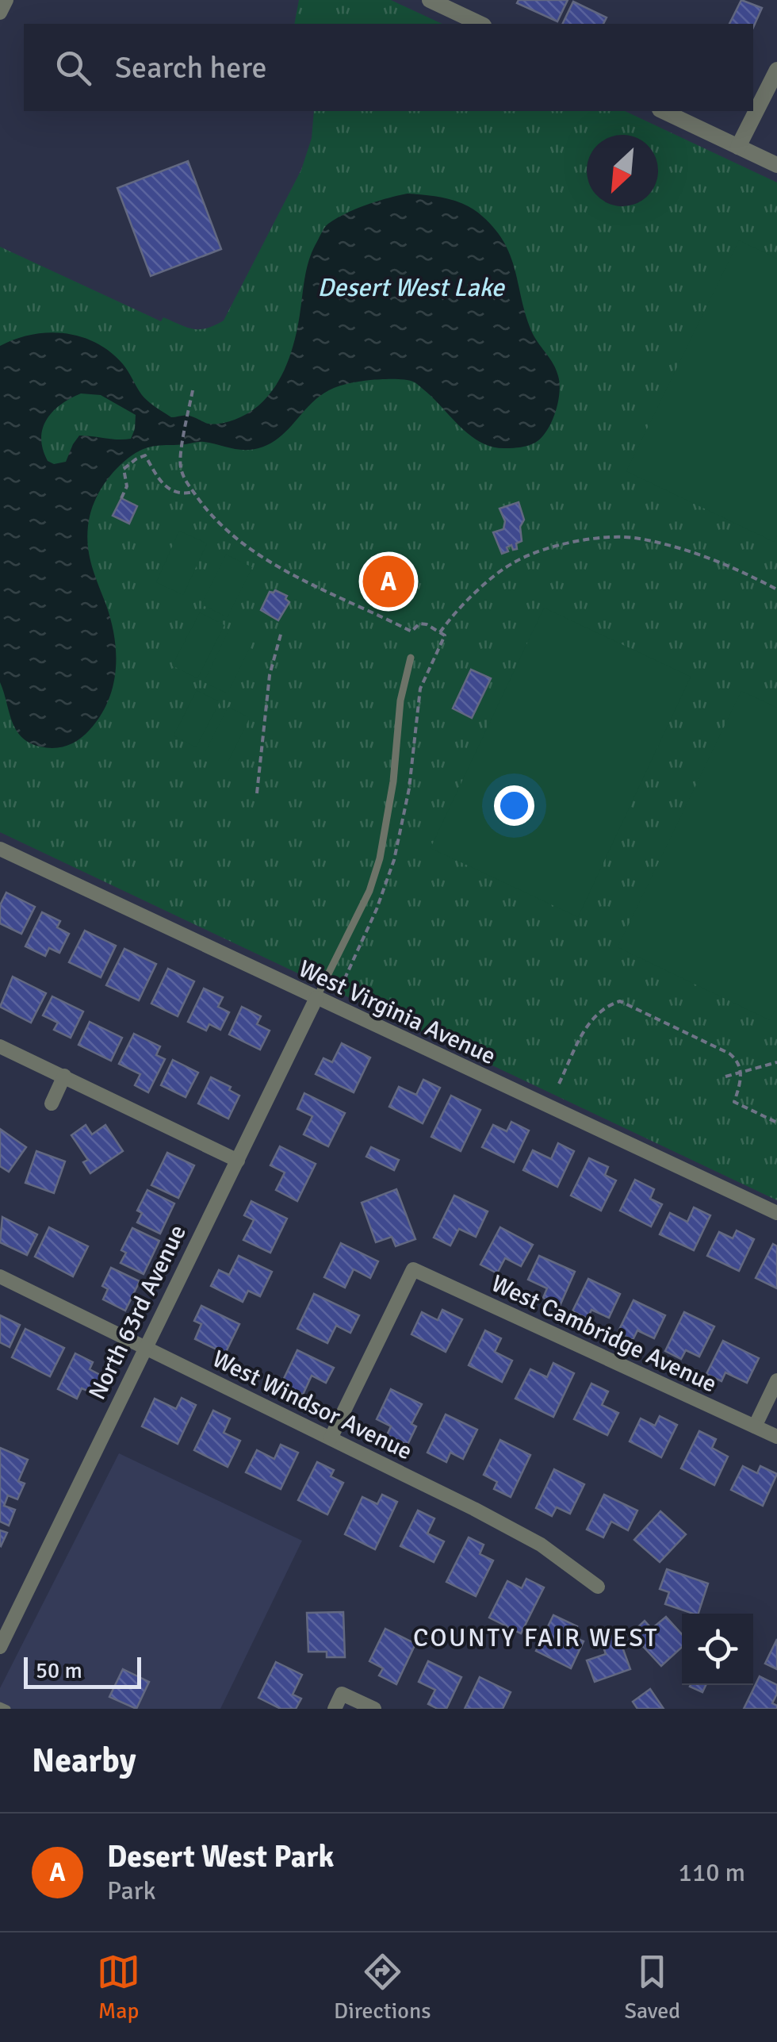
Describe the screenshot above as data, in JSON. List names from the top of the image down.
{
  "streets": {
    "street": [
      "West Virginia Avenue",
      "North 63rd Avenue",
      "West Cambridge Avenue",
      "West Windsor Avenue"
    ]
  },
  "crossings": [
    ["West Virginia Avenue", "North 63rd Avenue"],
    ["North 63rd Avenue", "West Windsor Avenue"],
    ["West Cambridge Avenue", "West Windsor Avenue"]
  ],
  "districts": ["COUNTY FAIR WEST"],
  "water": ["Desert West Lake"],
  "scale_bar": "50 m",
  "north": "bottom left",
  "page": {
    "search": "Search here",
    "pins": "A",
    "scale": "50 m",
    "heading": "Nearby",
    "list": [
      {
        "mark": "A",
        "name": "Desert West Park",
        "note": "Park",
        "value": "110 m"
      }
    ],
    "nav": ["Map", "Directions", "Saved"]
  }
}
